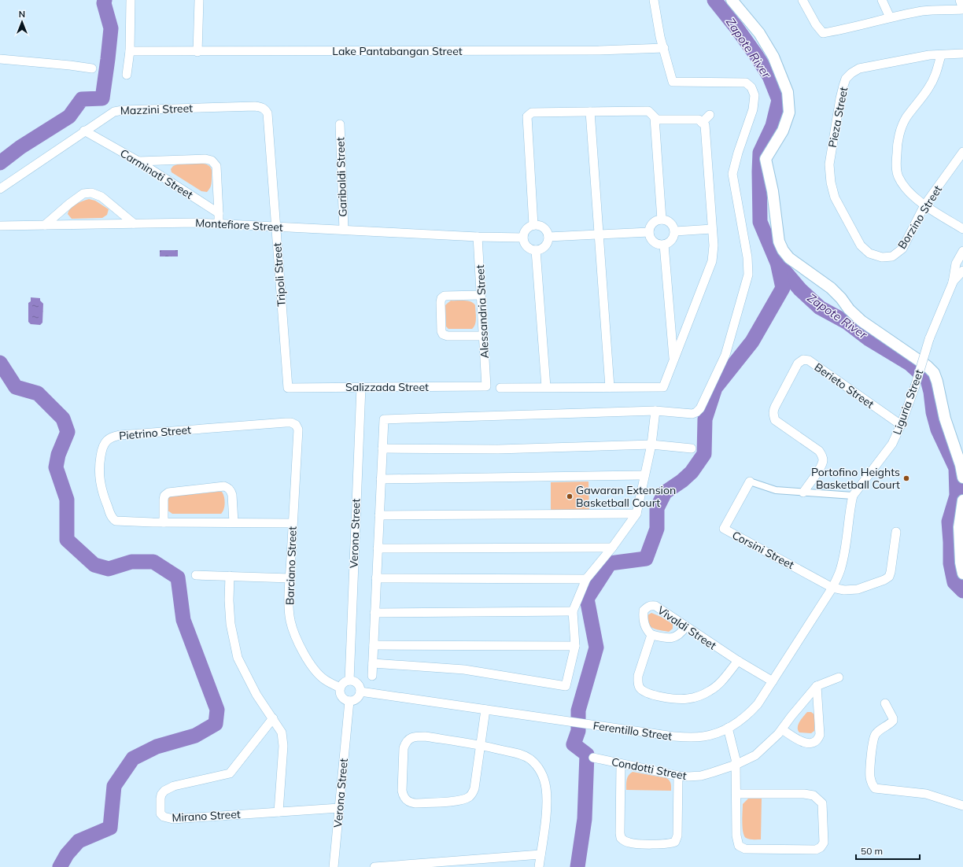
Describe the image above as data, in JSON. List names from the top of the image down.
{
  "streets": {
    "street": [
      "Lake Pantabangan Street",
      "Mazzini Street",
      "Pieza Street",
      "Carminati Street",
      "Garibaldi Street",
      "Borzino Street",
      "Montefiore Street",
      "Tripoli Street",
      "Alessandria Street",
      "Berieto Street",
      "Salizzada Street",
      "Liguria Street",
      "Pietrino Street",
      "Verona Street",
      "Corsini Street",
      "Barciano Street",
      "Vivaldi Street",
      "Ferentillo Street",
      "Condotti Street",
      "Mirano Street"
    ]
  },
  "crossings": [
    ["Mazzini Street", "Carminati Street"],
    ["Mazzini Street", "Tripoli Street"],
    ["Pieza Street", "Borzino Street"],
    ["Garibaldi Street", "Montefiore Street"],
    ["Montefiore Street", "Tripoli Street"],
    ["Montefiore Street", "Alessandria Street"],
    ["Tripoli Street", "Salizzada Street"],
    ["Alessandria Street", "Salizzada Street"],
    ["Berieto Street", "Liguria Street"],
    ["Salizzada Street", "Verona Street"],
    ["Liguria Street", "Corsini Street"],
    ["Liguria Street", "Ferentillo Street"],
    ["Pietrino Street", "Barciano Street"],
    ["Verona Street", "Barciano Street"],
    ["Verona Street", "Ferentillo Street"],
    ["Verona Street", "Mirano Street"],
    ["Corsini Street", "Ferentillo Street"],
    ["Barciano Street", "Ferentillo Street"],
    ["Vivaldi Street", "Ferentillo Street"]
  ],
  "water": ["Zapote River"],
  "places": ["Portofino Heights Basketball Court", "Gawaran Extension Basketball Court"],
  "scale_bar": "50 m",
  "north": "top"
}
